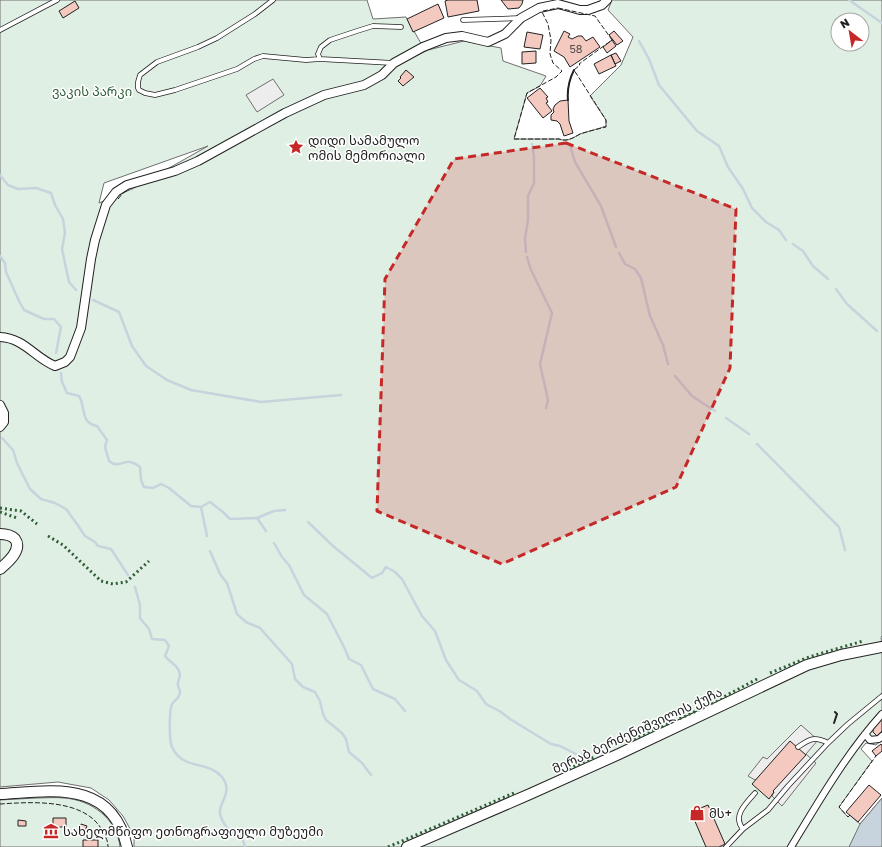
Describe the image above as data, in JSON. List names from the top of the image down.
{
  "streets": {
    "street": ["მერაბ ბერძენიშვილის ქუჩა"]
  },
  "parks": ["ვაკის პარკი"],
  "places": {
    "place": ["დიდი სამამულო ომის მემორიალი"],
    "shop": ["მს+"],
    "museum": ["სახელმწიფო ეთნოგრაფიული მუზეუმი"]
  },
  "house_numbers": ["58"],
  "north": "top left"
}
